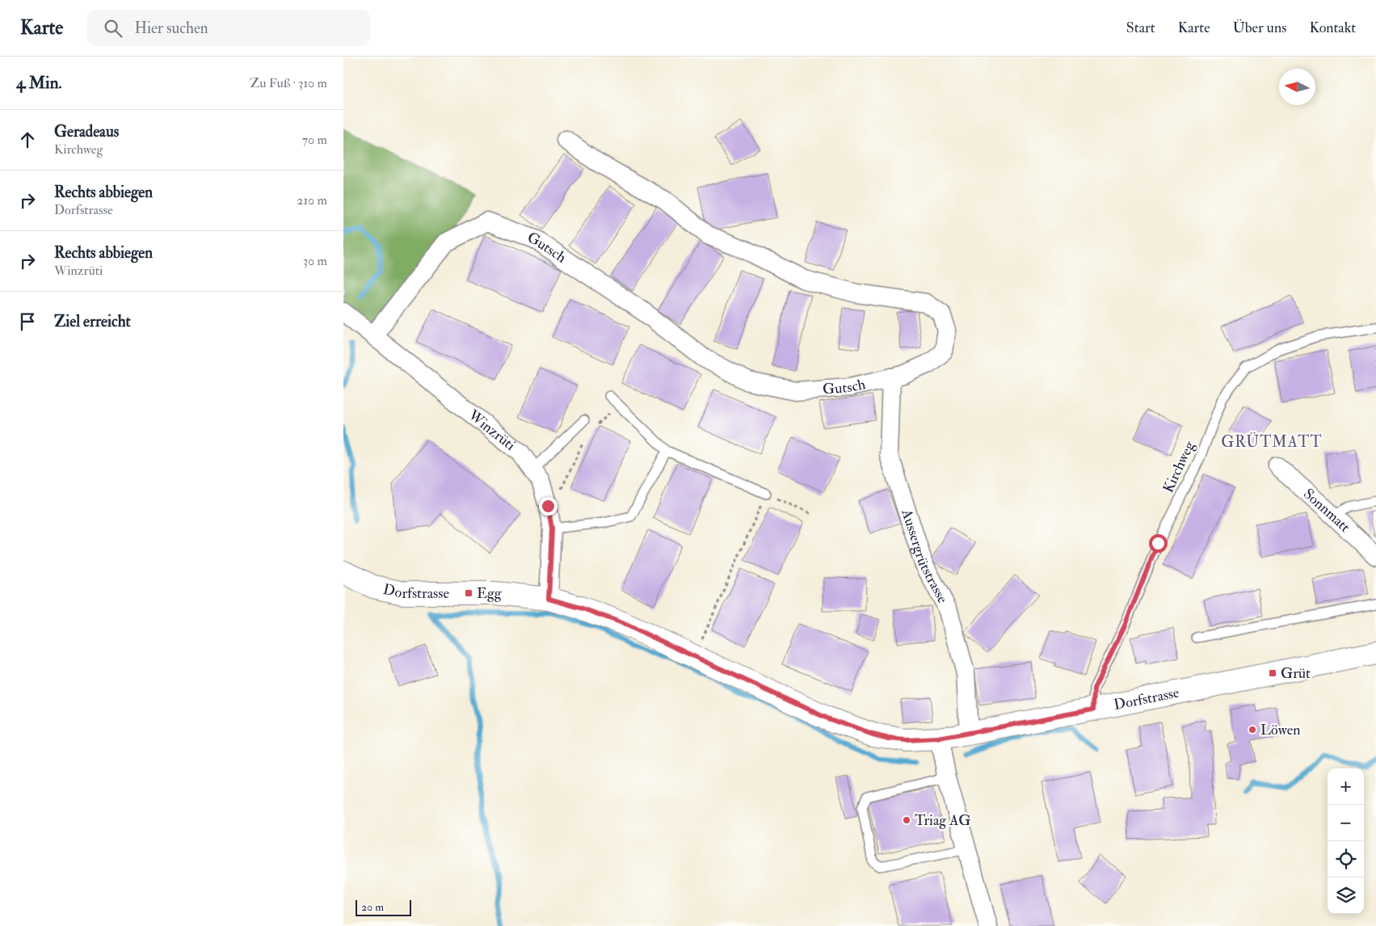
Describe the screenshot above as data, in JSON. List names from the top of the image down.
{
  "streets": {
    "street": [
      "Gutsch",
      "Winzrüti",
      "Sonnmatt",
      "Aussergrütstrasse",
      "Dorfstrasse"
    ],
    "lane": ["Kirchweg"]
  },
  "crossings": [
    ["Gutsch", "Winzrüti"],
    ["Gutsch", "Aussergrütstrasse"],
    ["Winzrüti", "Dorfstrasse"],
    ["Kirchweg", "Dorfstrasse"],
    ["Aussergrütstrasse", "Dorfstrasse"]
  ],
  "districts": ["GRÜTMATT"],
  "places": {
    "transit": ["Egg", "Grüt"],
    "other": ["Löwen", "Triag AG"]
  },
  "scale_bar": "20 m",
  "north": "left",
  "page": {
    "header": "Karte",
    "search": "Hier suchen",
    "nav": [
      "Start",
      "Karte",
      "Über uns",
      "Kontakt"
    ],
    "heading": ["4 Min.", "Zu Fuß · 310 m"],
    "list": [
      ["Geradeaus", "Kirchweg", "70 m"],
      ["Rechts abbiegen", "Dorfstrasse", "210 m"],
      ["Rechts abbiegen", "Winzrüti", "30 m"],
      "Ziel erreicht"
    ],
    "map_buttons": ["+", "−"],
    "scale": "20 m"
  }
}
